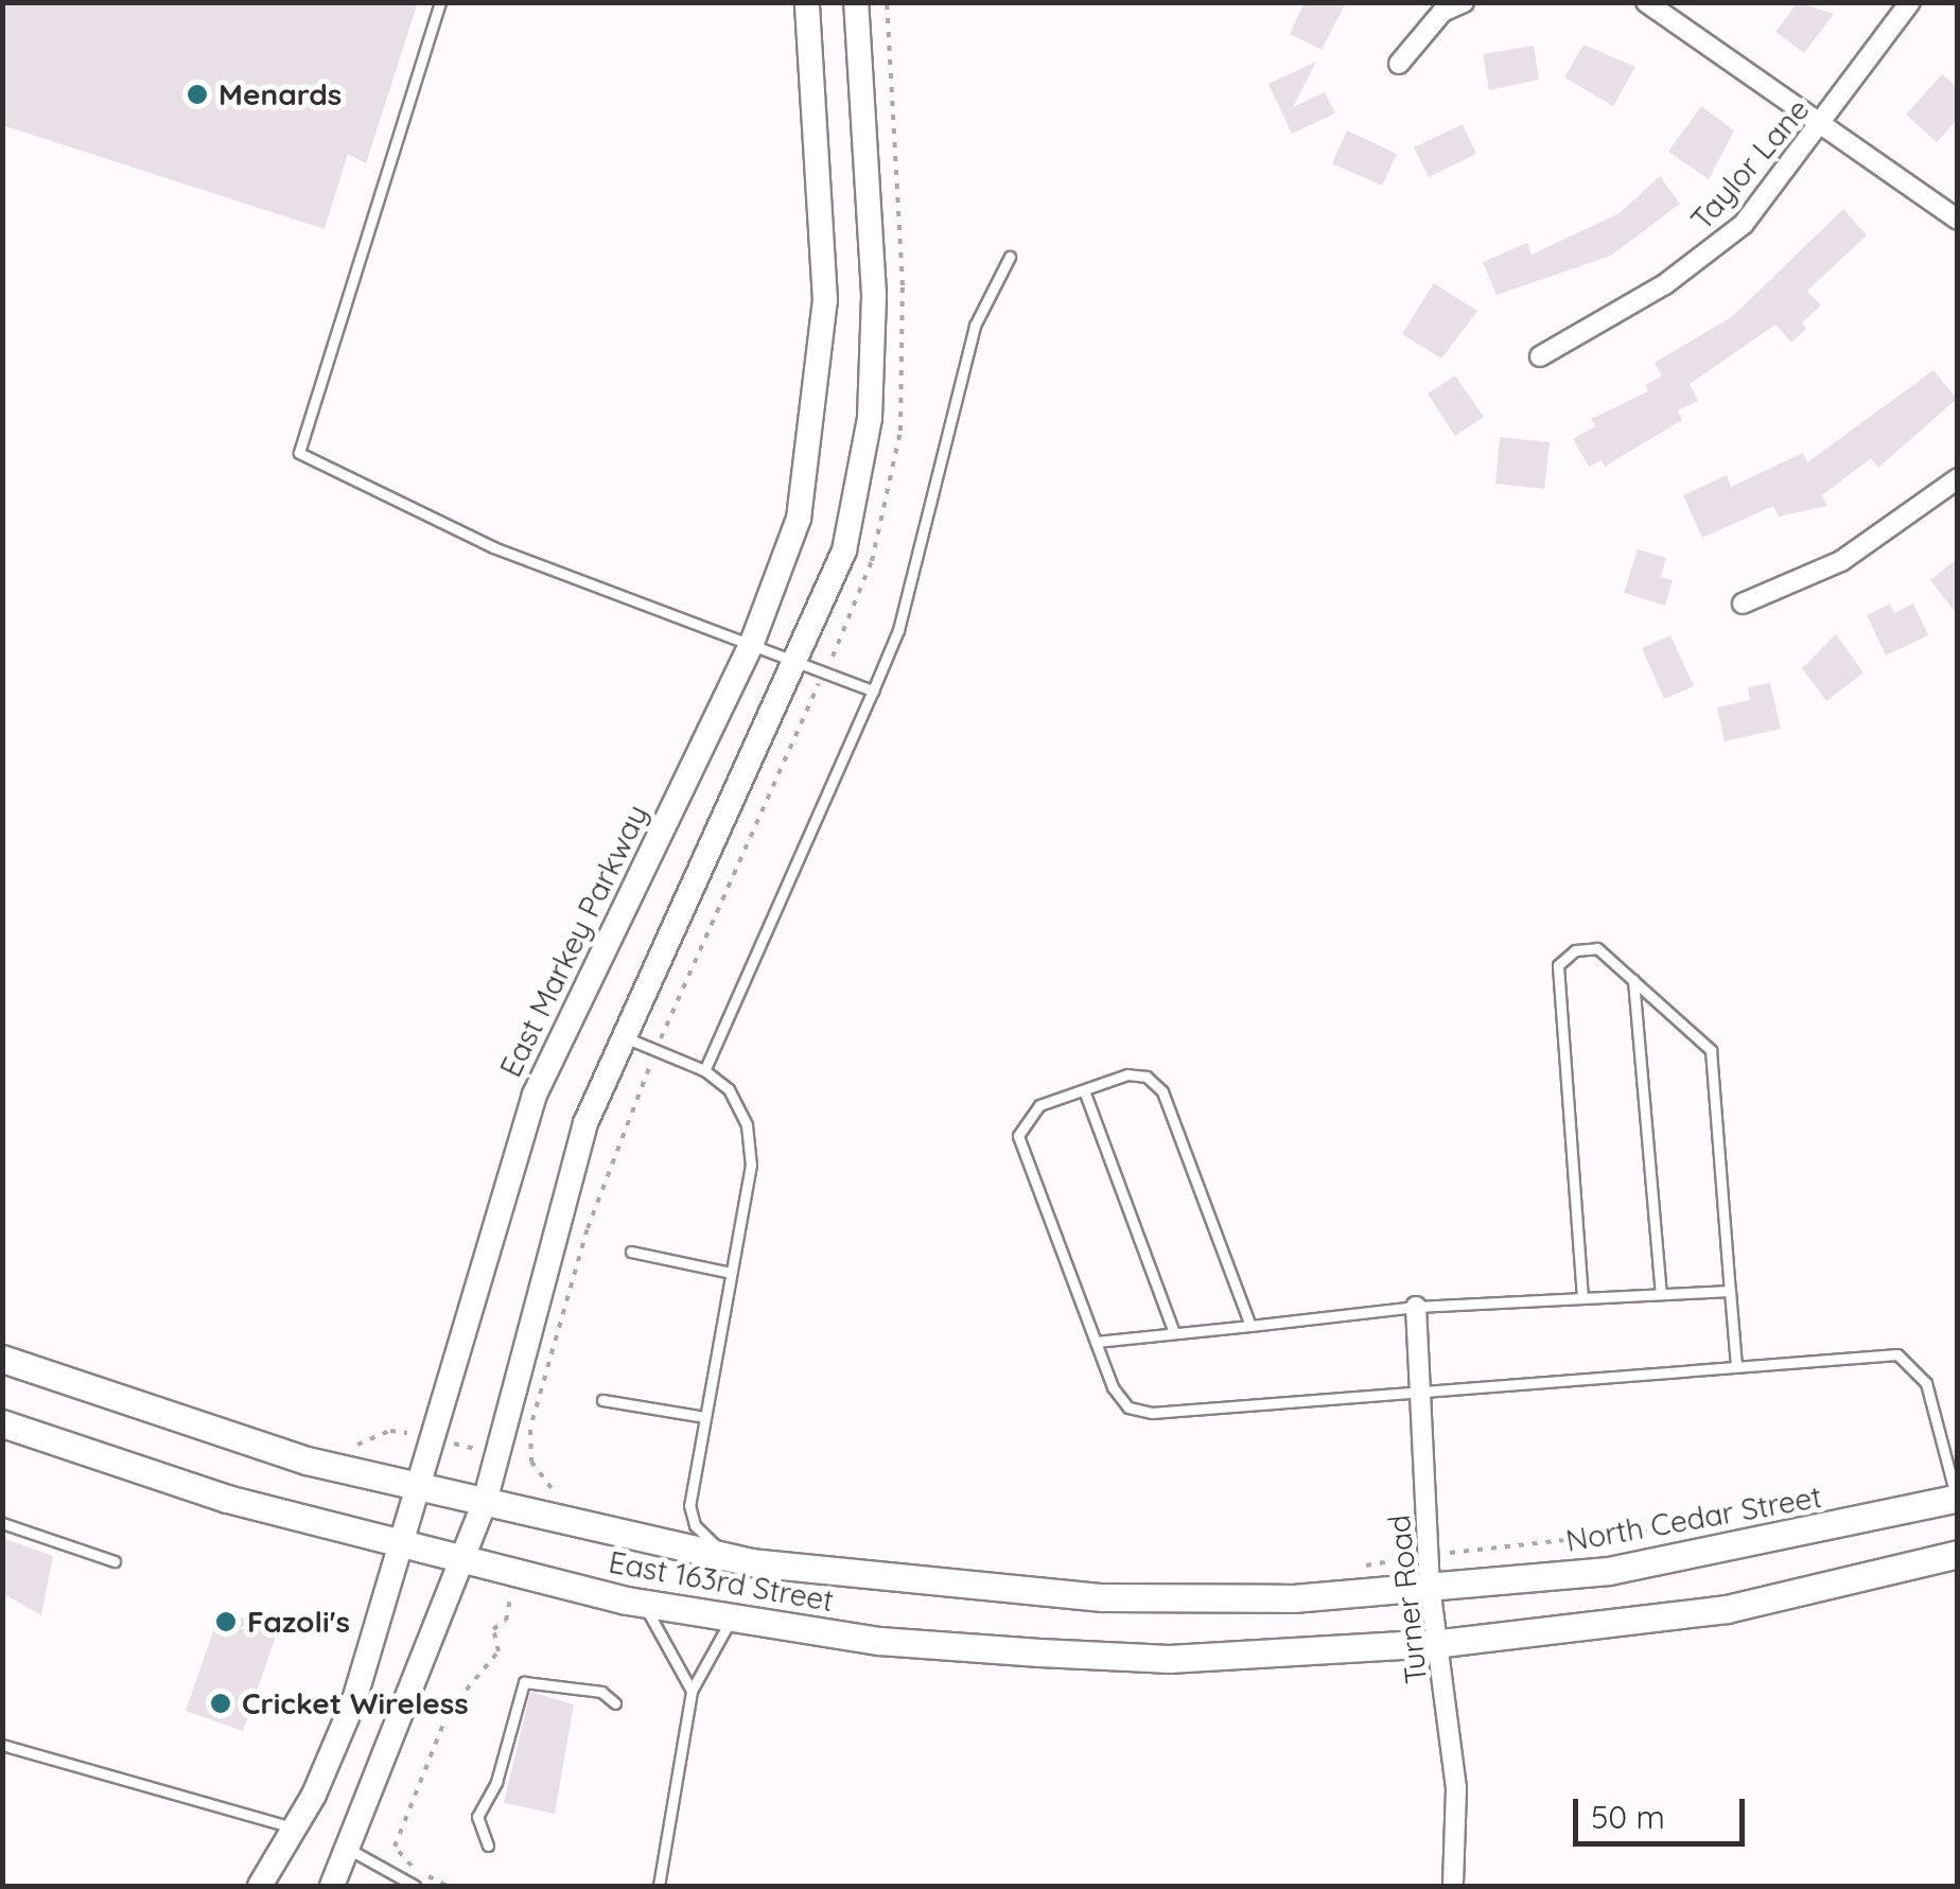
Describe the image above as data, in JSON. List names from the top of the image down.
{
  "streets": {
    "main road": ["North Cedar Street", "East 163rd Street"],
    "street": ["Taylor Lane", "East Markey Parkway", "Turner Road"]
  },
  "crossings": [
    ["East Markey Parkway", "East 163rd Street"],
    ["North Cedar Street", "East 163rd Street"],
    ["North Cedar Street", "Turner Road"],
    ["East 163rd Street", "Turner Road"]
  ],
  "places": ["Menards", "Fazoli's", "Cricket Wireless"],
  "scale_bar": "50 m"
}
